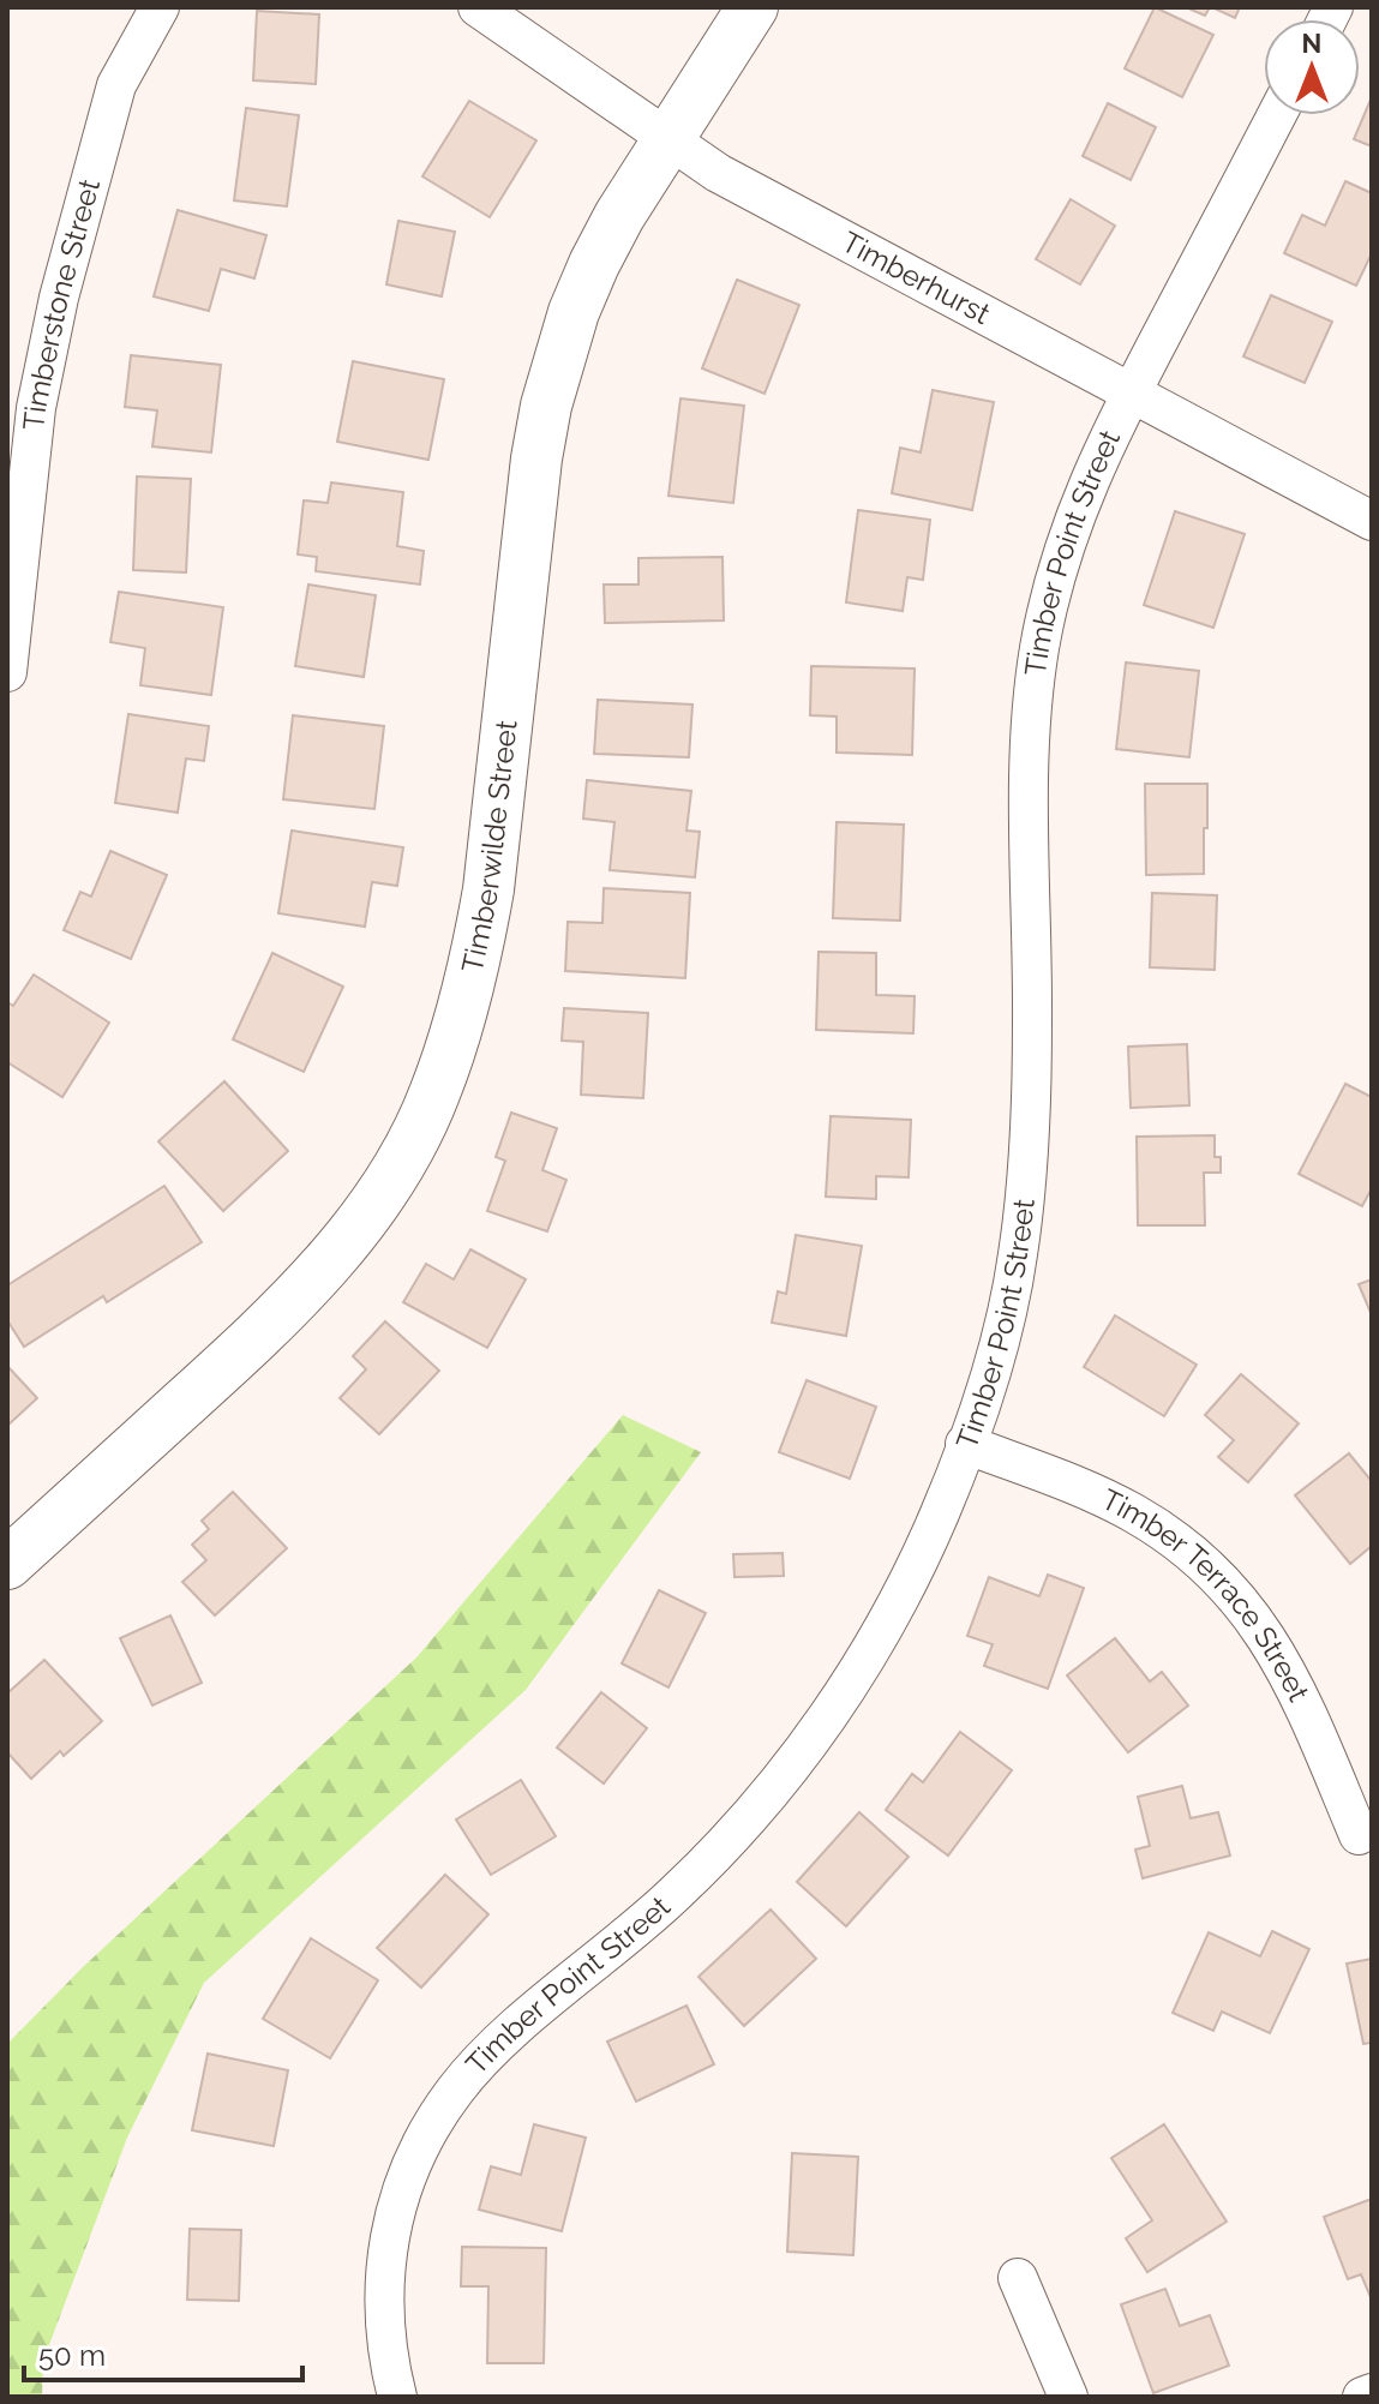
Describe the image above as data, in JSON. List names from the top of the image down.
{
  "streets": {
    "street": [
      "Timberhurst",
      "Timberstone Street",
      "Timber Point Street",
      "Timberwilde Street",
      "Timber Terrace Street"
    ]
  },
  "crossings": [
    ["Timberhurst", "Timber Point Street"],
    ["Timberhurst", "Timberwilde Street"],
    ["Timber Point Street", "Timber Terrace Street"]
  ],
  "scale_bar": "50 m",
  "north": "top"
}
